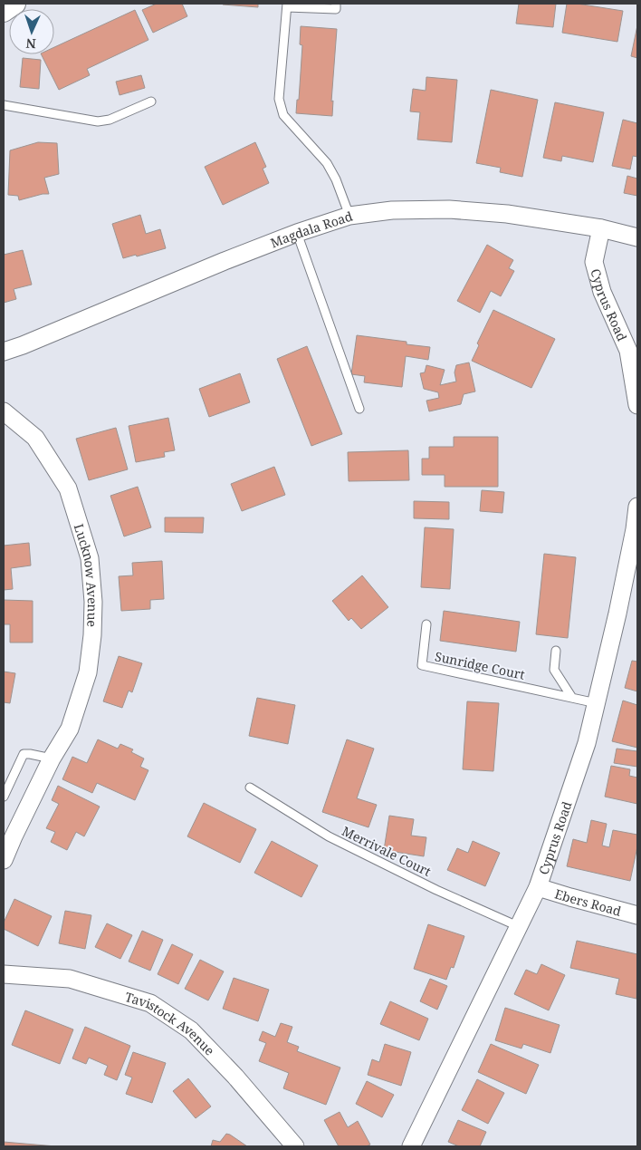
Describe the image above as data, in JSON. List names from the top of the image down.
{
  "streets": {
    "street": [
      "Magdala Road",
      "Cyprus Road",
      "Lucknow Avenue",
      "Ebers Road",
      "Tavistock Avenue"
    ],
    "lane": ["Sunridge Court", "Merrivale Court"]
  },
  "crossings": [
    ["Magdala Road", "Cyprus Road"],
    ["Cyprus Road", "Sunridge Court"],
    ["Cyprus Road", "Merrivale Court"],
    ["Cyprus Road", "Ebers Road"]
  ],
  "north": "bottom"
}
